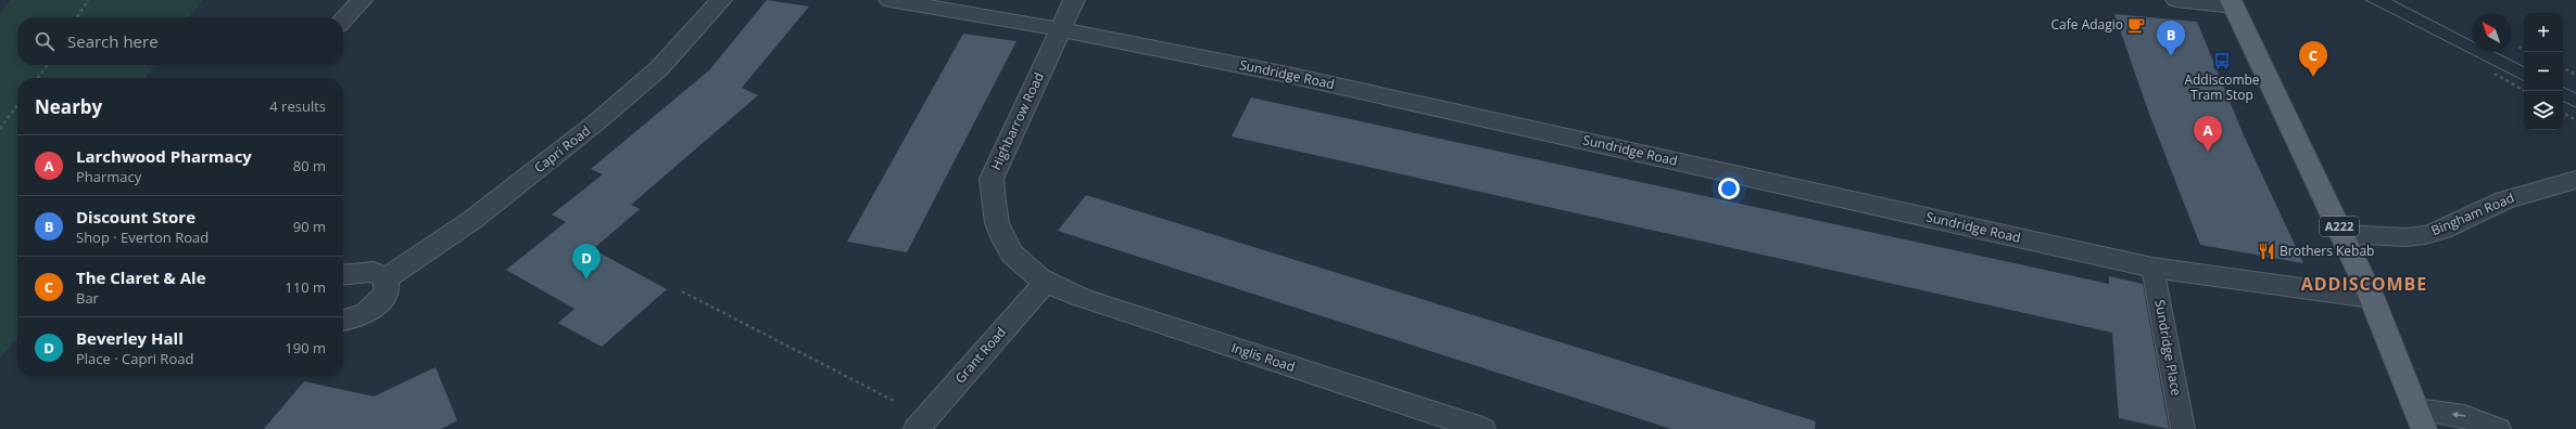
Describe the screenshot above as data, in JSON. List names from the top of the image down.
{
  "streets": {
    "main road": ["A222"],
    "street": [
      "Sundridge Road",
      "Highbarrow Road",
      "Capri Road",
      "Bingham Road",
      "Grant Road",
      "Inglis Road"
    ],
    "lane": ["Sundridge Place"]
  },
  "crossings": [
    ["Sundridge Road", "Highbarrow Road"],
    ["Sundridge Road", "A222"],
    ["Sundridge Road", "Sundridge Place"],
    ["Highbarrow Road", "Grant Road"],
    ["Highbarrow Road", "Inglis Road"],
    ["Bingham Road", "A222"],
    ["Grant Road", "Inglis Road"]
  ],
  "districts": ["ADDISCOMBE"],
  "places": {
    "cafe": ["Cafe Adagio"],
    "bus stop": ["Addiscombe Tram Stop"],
    "restaurant": ["Brothers Kebab"]
  },
  "north": "top left",
  "page": {
    "map_buttons": ["+", "−"],
    "search": "Search here",
    "pins": [
      "B",
      "C",
      "A",
      "D"
    ],
    "heading": ["Nearby", "4 results"],
    "list": [
      {
        "mark": "A",
        "name": "Larchwood Pharmacy",
        "note": "Pharmacy",
        "value": "80 m"
      },
      {
        "mark": "B",
        "name": "Discount Store",
        "note": "Shop · Everton Road",
        "value": "90 m"
      },
      {
        "mark": "C",
        "name": "The Claret & Ale",
        "note": "Bar",
        "value": "110 m"
      },
      {
        "mark": "D",
        "name": "Beverley Hall",
        "note": "Place · Capri Road",
        "value": "190 m"
      }
    ]
  }
}
